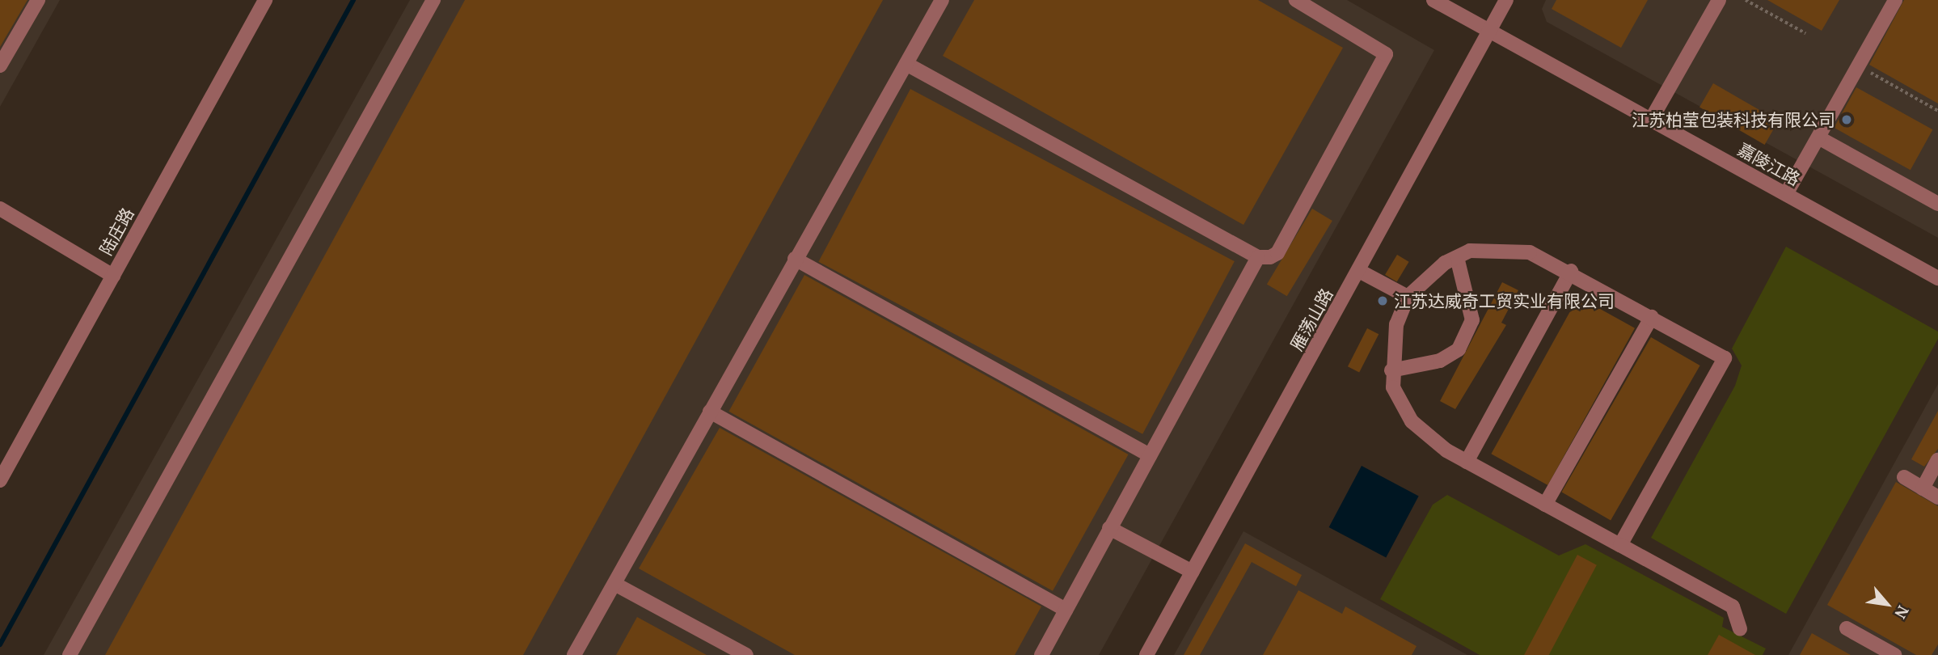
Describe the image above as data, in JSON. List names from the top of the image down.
{
  "streets": {
    "street": ["嘉陵江路", "陆庄路", "雁荡山路"]
  },
  "crossings": [
    ["嘉陵江路", "雁荡山路"]
  ],
  "places": ["江苏柏莹包装科技有限公司", "江苏达威奇工贸实业有限公司"],
  "north": "bottom right"
}
